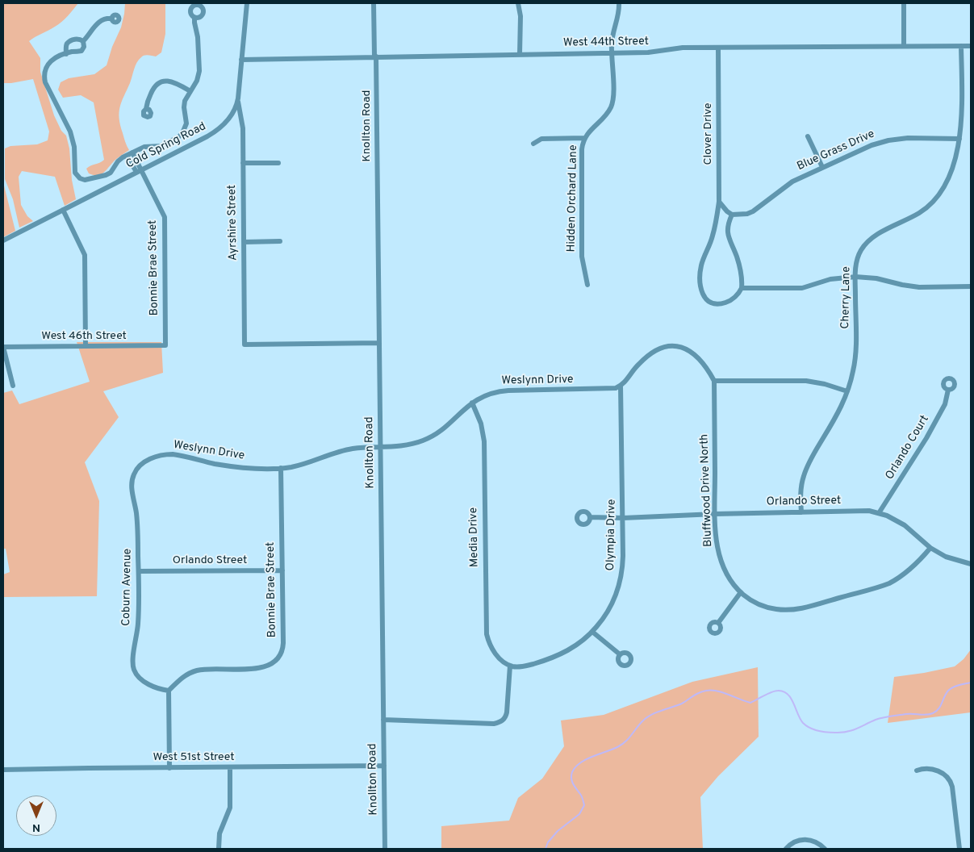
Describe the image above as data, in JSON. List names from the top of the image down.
{
  "streets": {
    "street": [
      "West 44th Street",
      "Knollton Road",
      "Clover Drive",
      "Cold Spring Road",
      "Blue Grass Drive",
      "Hidden Orchard Lane",
      "Ayrshire Street",
      "Bonnie Brae Street",
      "Cherry Lane",
      "West 46th Street",
      "Weslynn Drive",
      "Orlando Court",
      "Bluffwood Drive North",
      "Orlando Street",
      "Olympia Drive",
      "Media Drive",
      "Coburn Avenue",
      "West 51st Street"
    ]
  },
  "crossings": [
    ["West 44th Street", "Knollton Road"],
    ["West 44th Street", "Clover Drive"],
    ["West 44th Street", "Cold Spring Road"],
    ["West 44th Street", "Hidden Orchard Lane"],
    ["West 44th Street", "Cherry Lane"],
    ["Knollton Road", "Ayrshire Street"],
    ["Knollton Road", "Weslynn Drive"],
    ["Knollton Road", "West 51st Street"],
    ["Cold Spring Road", "Ayrshire Street"],
    ["Cold Spring Road", "Bonnie Brae Street"],
    ["Blue Grass Drive", "Cherry Lane"],
    ["Bonnie Brae Street", "West 46th Street"],
    ["Bonnie Brae Street", "Weslynn Drive"],
    ["Bonnie Brae Street", "Orlando Street"],
    ["Bonnie Brae Street", "Coburn Avenue"],
    ["Cherry Lane", "Orlando Street"],
    ["Weslynn Drive", "Olympia Drive"],
    ["Weslynn Drive", "Media Drive"],
    ["Weslynn Drive", "Coburn Avenue"],
    ["Orlando Court", "Orlando Street"],
    ["Bluffwood Drive North", "Orlando Street"],
    ["Orlando Street", "Olympia Drive"],
    ["Orlando Street", "Coburn Avenue"],
    ["Olympia Drive", "Media Drive"]
  ],
  "north": "bottom"
}
